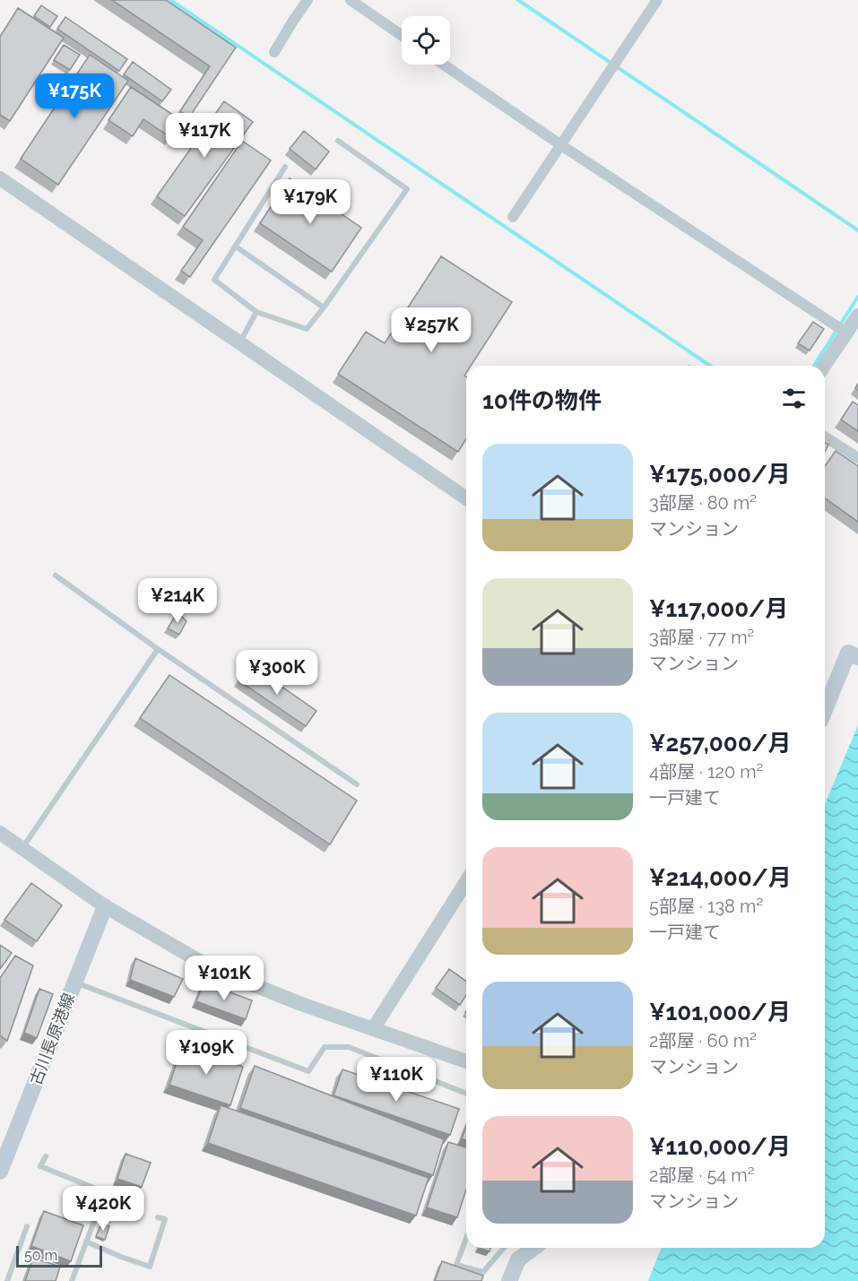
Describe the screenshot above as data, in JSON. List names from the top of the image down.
{
  "streets": {
    "main road": ["古川長原港線"]
  },
  "scale_bar": "50 m",
  "page": {
    "price": [
      "¥175K",
      "¥117K",
      "¥179K",
      "¥257K",
      "¥214K",
      "¥300K",
      "¥101K",
      "¥109K",
      "¥110K",
      "¥420K"
    ],
    "heading": "10件の物件",
    "list": [
      {
        "name": "¥175,000/月",
        "note": "3部屋 · 80 m² · マンション"
      },
      {
        "name": "¥117,000/月",
        "note": "3部屋 · 77 m² · マンション"
      },
      {
        "name": "¥257,000/月",
        "note": "4部屋 · 120 m² · 一戸建て"
      },
      {
        "name": "¥214,000/月",
        "note": "5部屋 · 138 m² · 一戸建て"
      },
      {
        "name": "¥101,000/月",
        "note": "2部屋 · 60 m² · マンション"
      },
      {
        "name": "¥110,000/月",
        "note": "2部屋 · 54 m² · マンション"
      }
    ],
    "scale": "50 m"
  }
}
